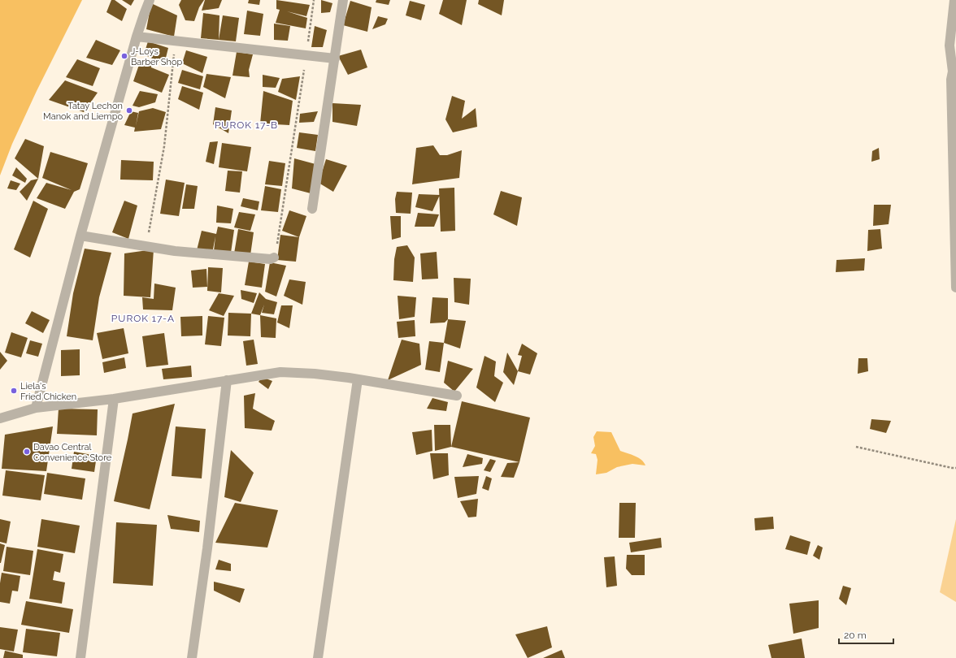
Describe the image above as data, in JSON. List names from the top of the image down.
{
  "districts": ["PUROK 17-B", "PUROK 17-A"],
  "places": [
    "J-Loys Barber Shop",
    "Tatay Lechon Manok and Liempo",
    "Liela's Fried Chicken",
    "Davao Central Convenience Store"
  ],
  "scale_bar": "20 m"
}
